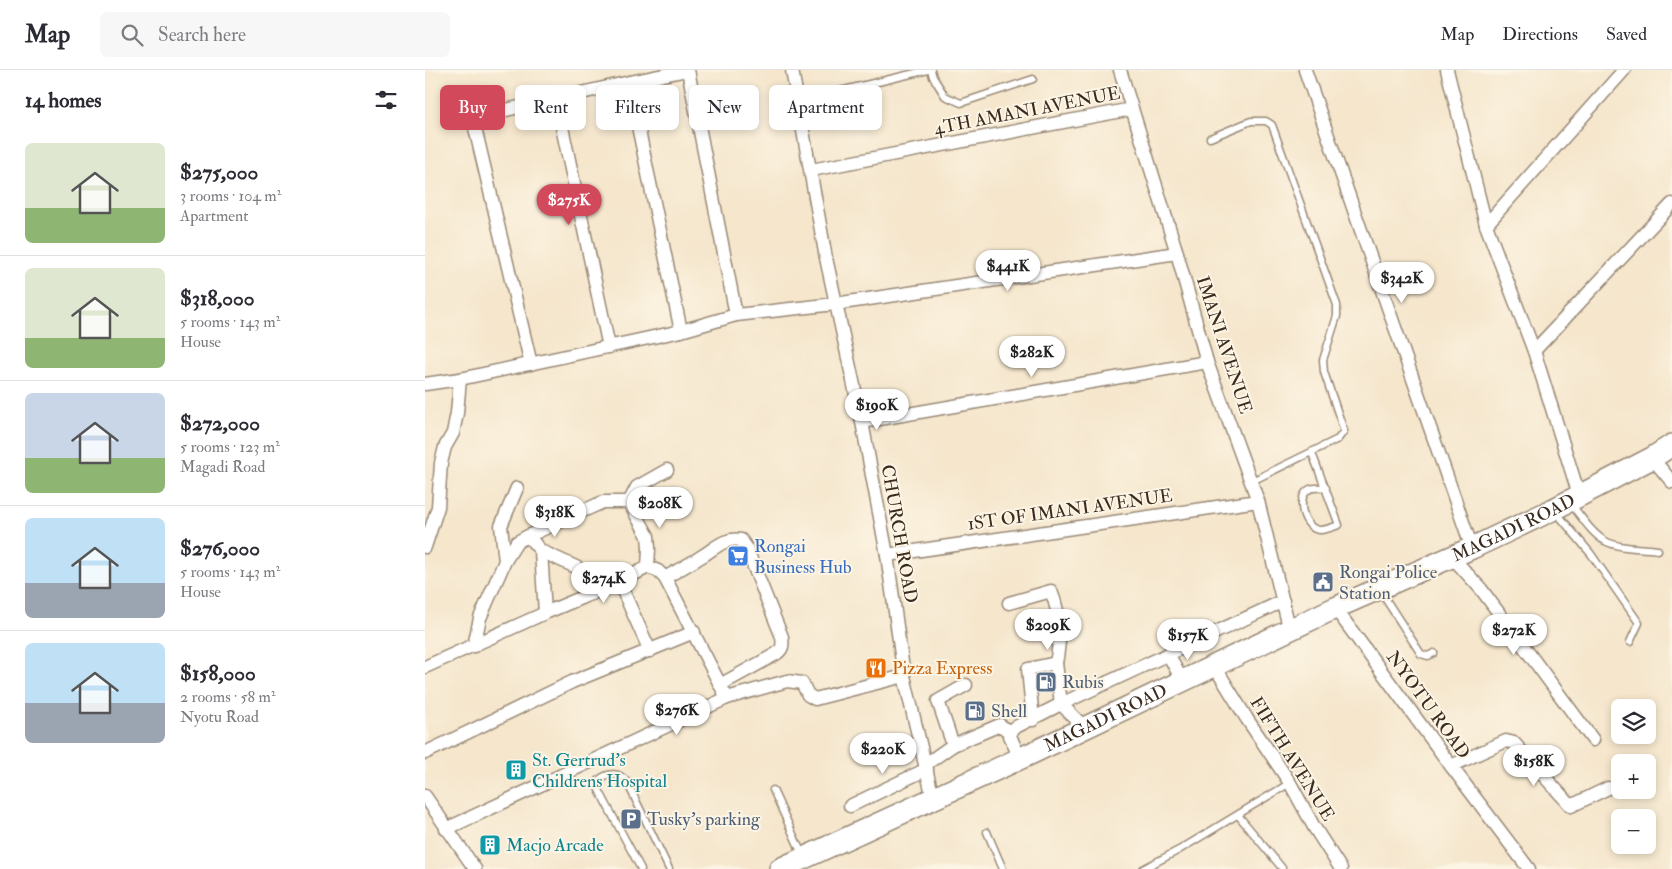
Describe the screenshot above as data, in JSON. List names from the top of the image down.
{
  "streets": {
    "highway": ["MAGADI ROAD"],
    "street": [
      "4TH AMANI AVENUE",
      "IMANI AVENUE",
      "1ST OF IMANI AVENUE",
      "CHURCH ROAD",
      "NYOTU ROAD",
      "FIFTH AVENUE"
    ]
  },
  "crossings": [
    ["4TH AMANI AVENUE", "IMANI AVENUE"],
    ["4TH AMANI AVENUE", "CHURCH ROAD"],
    ["IMANI AVENUE", "1ST OF IMANI AVENUE"],
    ["IMANI AVENUE", "MAGADI ROAD"],
    ["1ST OF IMANI AVENUE", "CHURCH ROAD"],
    ["MAGADI ROAD", "CHURCH ROAD"],
    ["MAGADI ROAD", "NYOTU ROAD"],
    ["MAGADI ROAD", "FIFTH AVENUE"]
  ],
  "places": {
    "supermarket": ["Rongai Business Hub"],
    "public building": ["Rongai Police Station"],
    "restaurant": ["Pizza Express"],
    "fuel station": ["Rubis", "Shell"],
    "building": ["St. Gertrud's Childrens Hospital", "Macjo Arcade"],
    "parking": ["Tusky's parking"]
  },
  "page": {
    "header": "Map",
    "search": "Search here",
    "nav": ["Map", "Directions", "Saved"],
    "heading": "14 homes",
    "chip": [
      "Buy",
      "Rent",
      "Filters",
      "New",
      "Apartment"
    ],
    "list": [
      {
        "name": "$275,000",
        "note": "3 rooms · 104 m² · Apartment"
      },
      {
        "name": "$318,000",
        "note": "5 rooms · 143 m² · House"
      },
      {
        "name": "$272,000",
        "note": "5 rooms · 123 m² · Magadi Road"
      },
      {
        "name": "$276,000",
        "note": "5 rooms · 143 m² · House"
      },
      {
        "name": "$158,000",
        "note": "2 rooms · 58 m² · Nyotu Road"
      }
    ],
    "price": [
      "$275K",
      "$441K",
      "$342K",
      "$282K",
      "$190K",
      "$208K",
      "$318K",
      "$274K",
      "$209K",
      "$272K",
      "$157K",
      "$276K",
      "$220K",
      "$158K"
    ],
    "map_buttons": ["+", "−"]
  }
}
